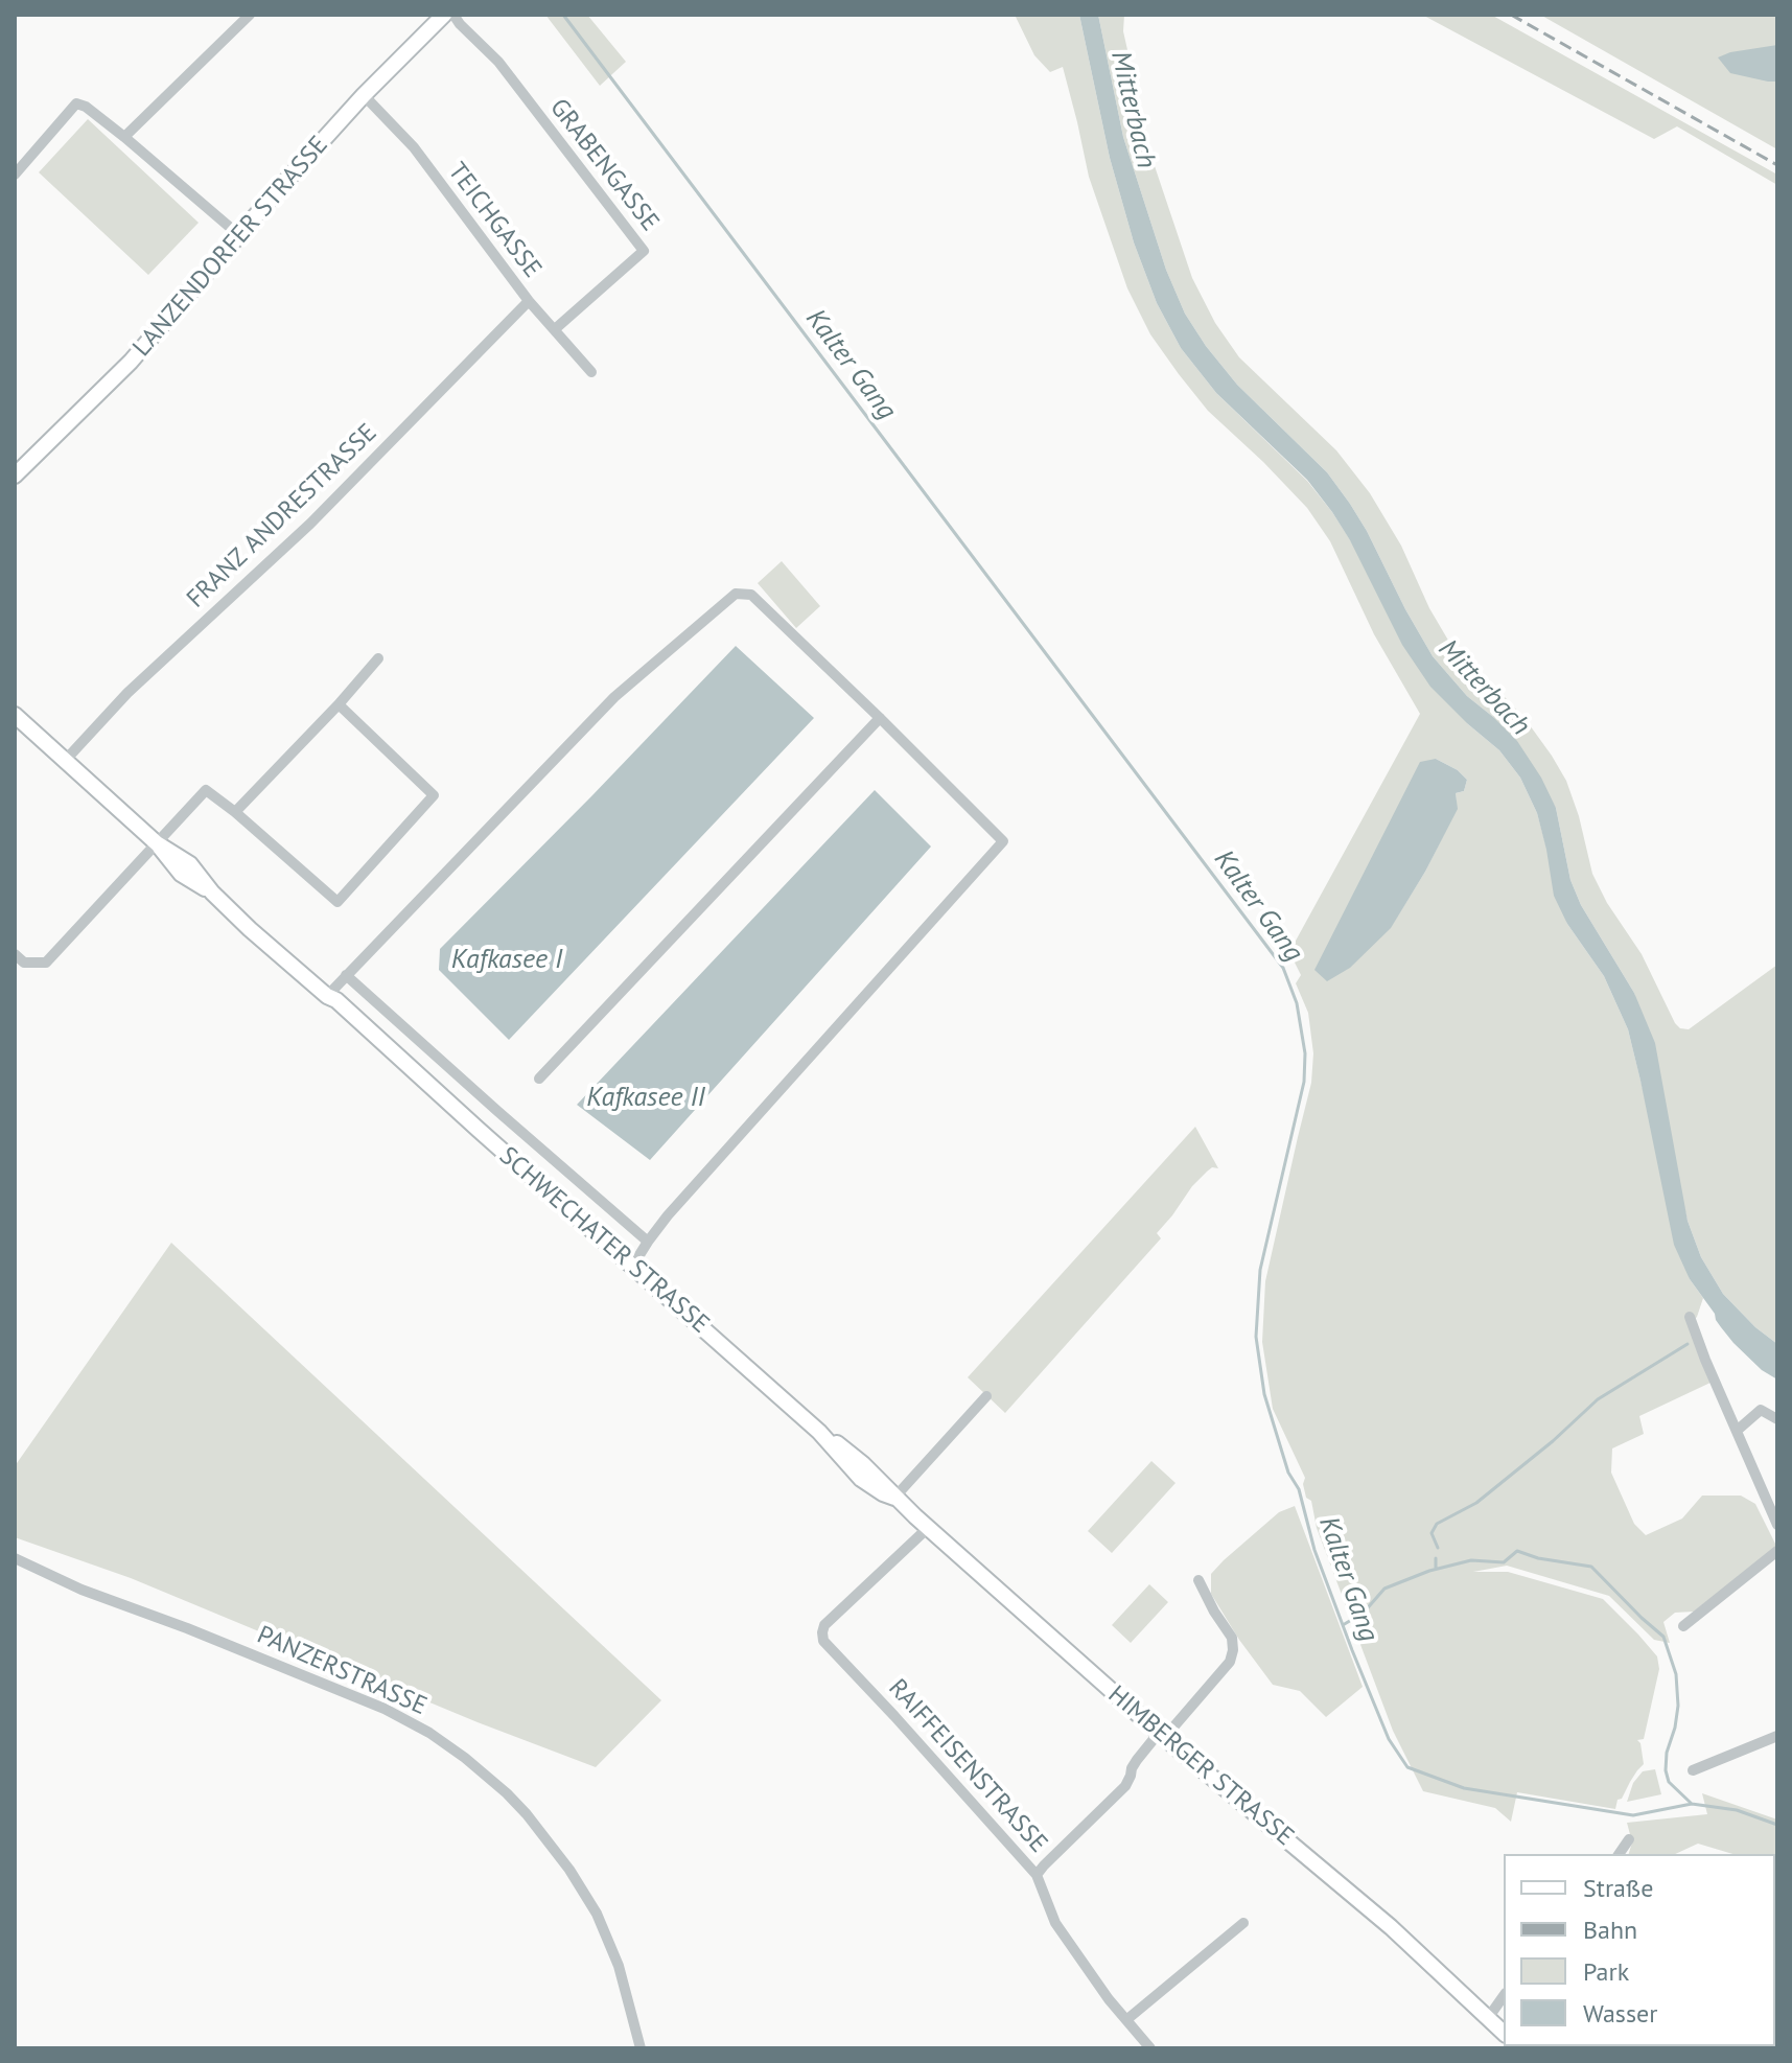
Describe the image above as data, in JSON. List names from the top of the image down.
{
  "streets": {
    "main road": ["LANZENDORFER STRASSE", "SCHWECHATER STRASSE", "HIMBERGER STRASSE"],
    "street": [
      "GRABENGASSE",
      "TEICHGASSE",
      "FRANZ ANDRESTRASSE",
      "PANZERSTRASSE",
      "RAIFFEISENSTRASSE"
    ]
  },
  "crossings": [
    ["GRABENGASSE", "TEICHGASSE"],
    ["TEICHGASSE", "LANZENDORFER STRASSE"],
    ["TEICHGASSE", "FRANZ ANDRESTRASSE"],
    ["FRANZ ANDRESTRASSE", "SCHWECHATER STRASSE"],
    ["SCHWECHATER STRASSE", "HIMBERGER STRASSE"],
    ["RAIFFEISENSTRASSE", "HIMBERGER STRASSE"]
  ],
  "water": [
    "Mitterbach",
    "Kalter Gang",
    "Kafkasee I",
    "Kafkasee II"
  ],
  "legend": [
    "Straße",
    "Bahn",
    "Park",
    "Wasser"
  ]
}
